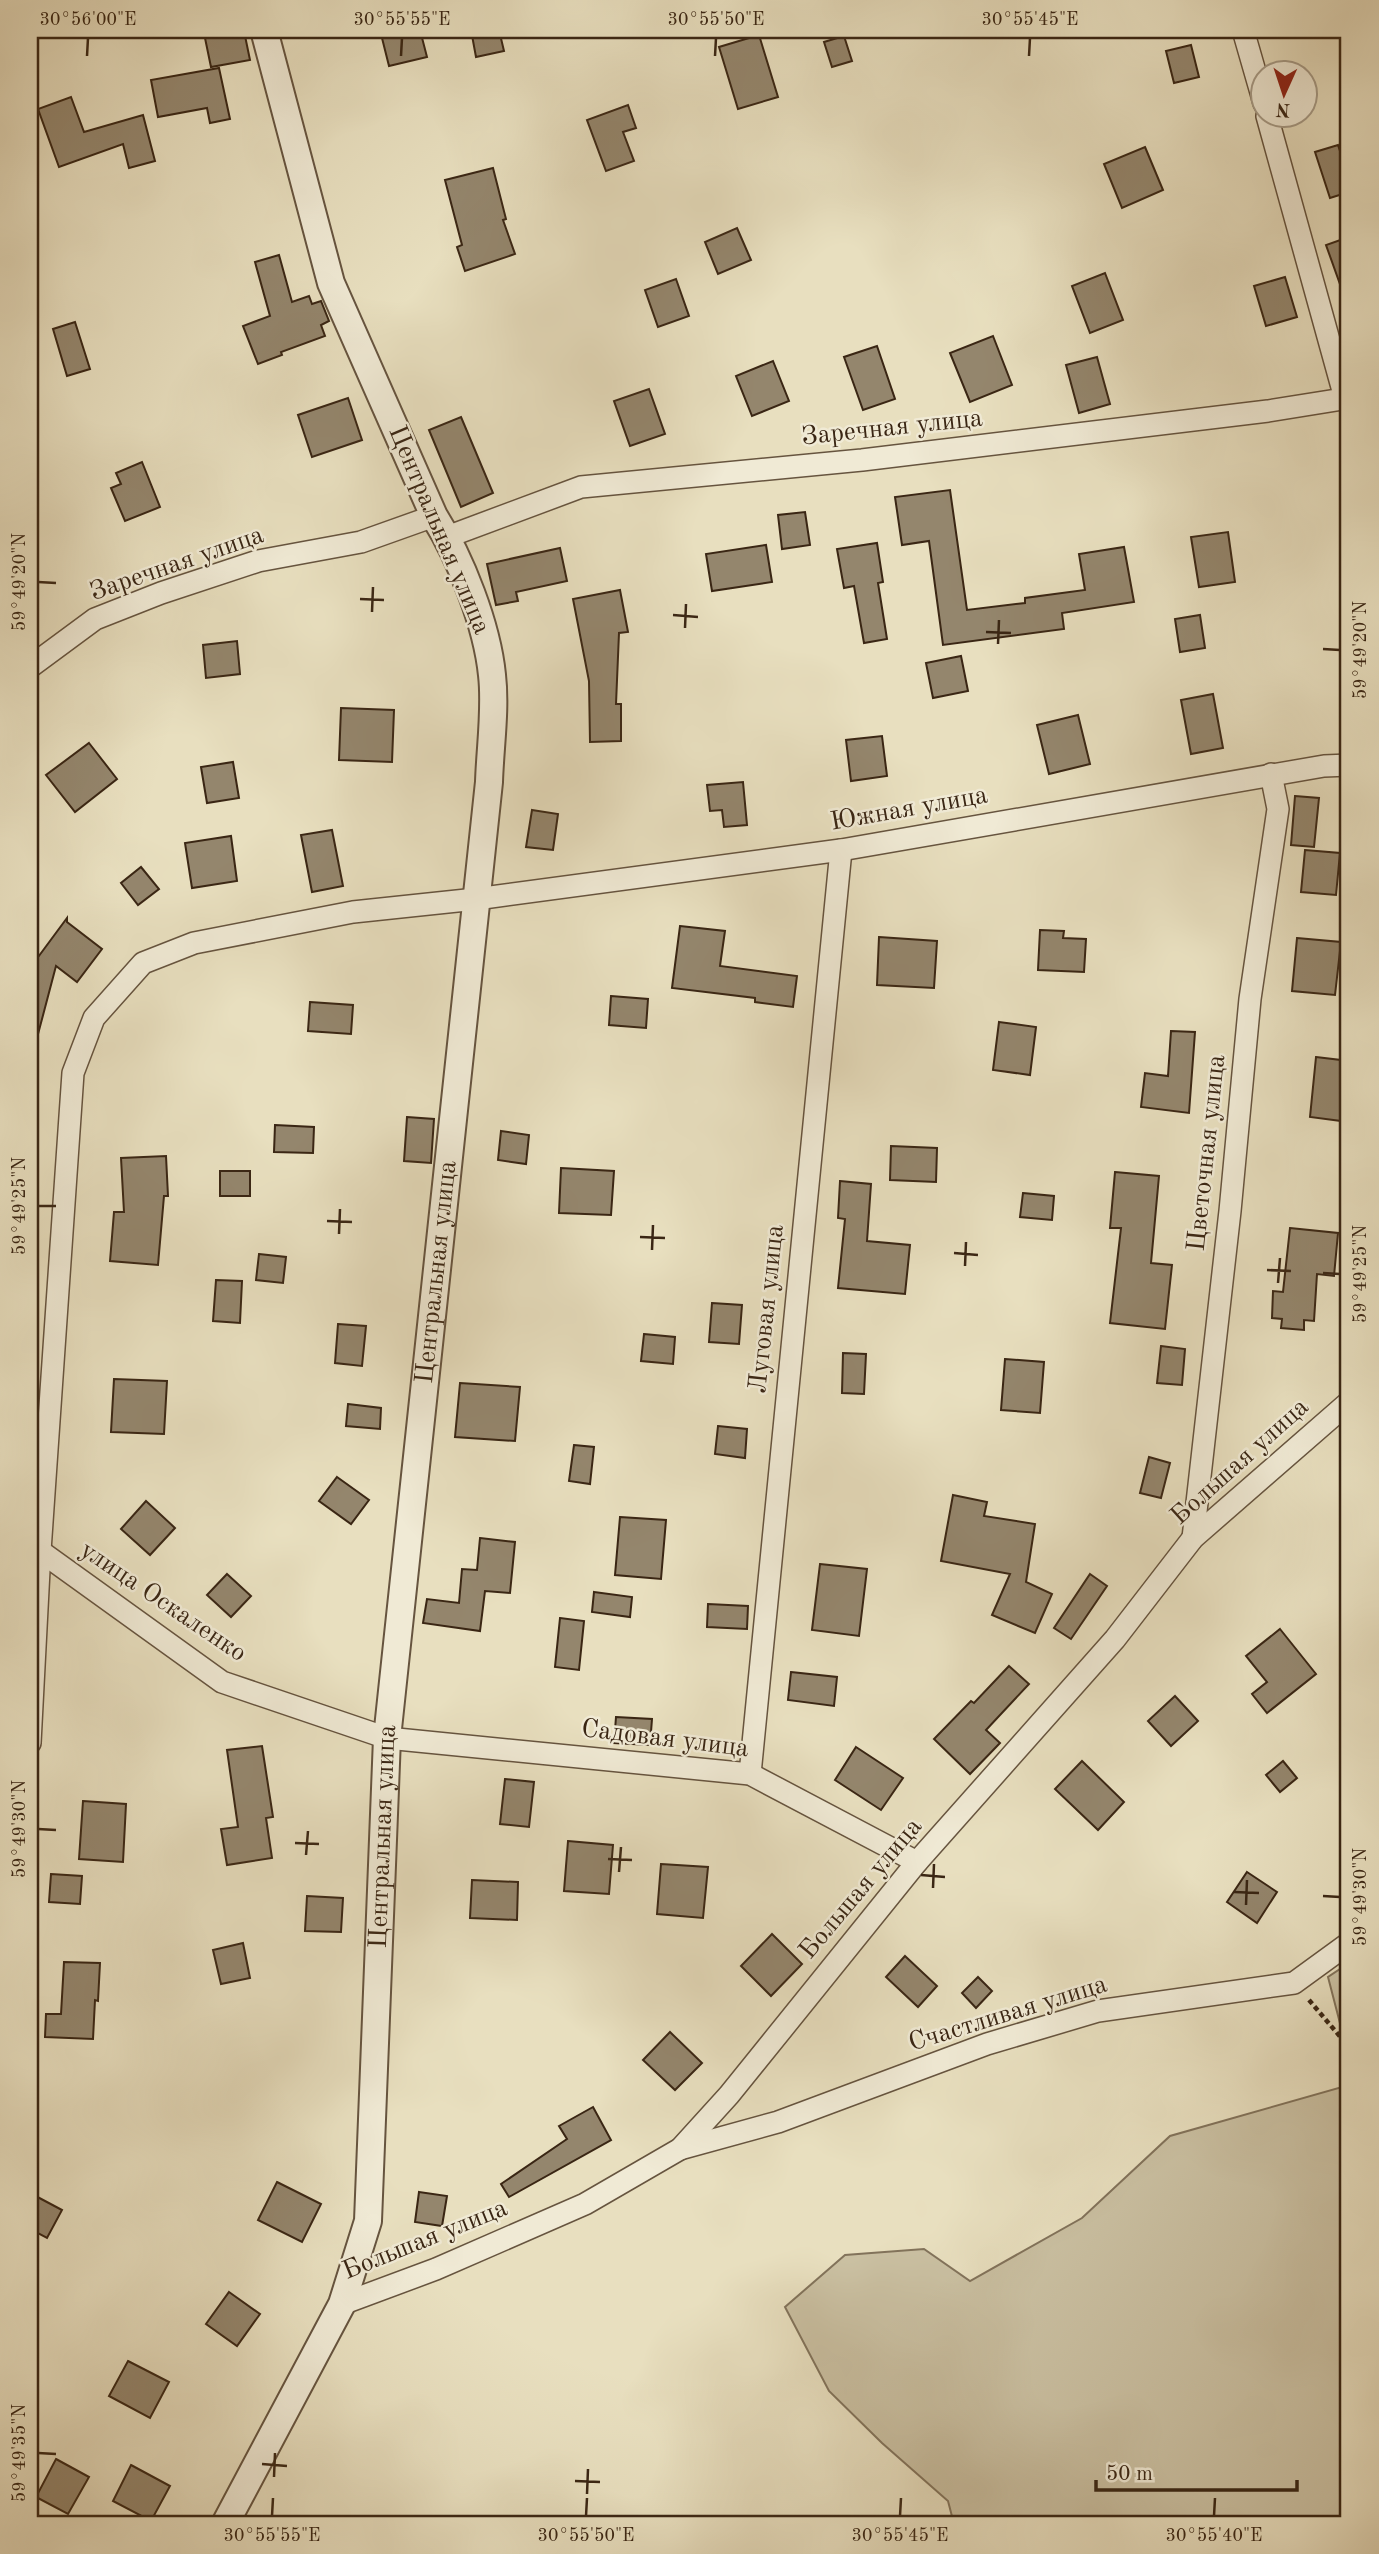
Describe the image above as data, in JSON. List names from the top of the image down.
{
  "streets": {
    "street": [
      "Заречная улица",
      "Центральная улица",
      "Южная улица",
      "Цветочная улица",
      "Луговая улица",
      "Большая улица",
      "улица Оскаленко",
      "Садовая улица",
      "Счастливая улица"
    ]
  },
  "crossings": [
    ["Заречная улица", "Центральная улица"],
    ["Центральная улица", "Южная улица"],
    ["Центральная улица", "Большая улица"],
    ["Центральная улица", "улица Оскаленко"],
    ["Центральная улица", "Садовая улица"],
    ["Южная улица", "Цветочная улица"],
    ["Южная улица", "Луговая улица"],
    ["Южная улица", "улица Оскаленко"],
    ["Цветочная улица", "Большая улица"],
    ["Луговая улица", "Садовая улица"],
    ["Большая улица", "Садовая улица"],
    ["Большая улица", "Счастливая улица"],
    ["улица Оскаленко", "Садовая улица"]
  ],
  "scale_bar": "50 m",
  "north": "bottom",
  "coordinates": [
    "30°56'00\"E",
    "30°55'55\"E",
    "30°55'50\"E",
    "30°55'45\"E",
    "59°49'20\"N",
    "59°49'25\"N",
    "59°49'30\"N",
    "59°49'35\"N",
    "30°55'40\"E"
  ]
}
